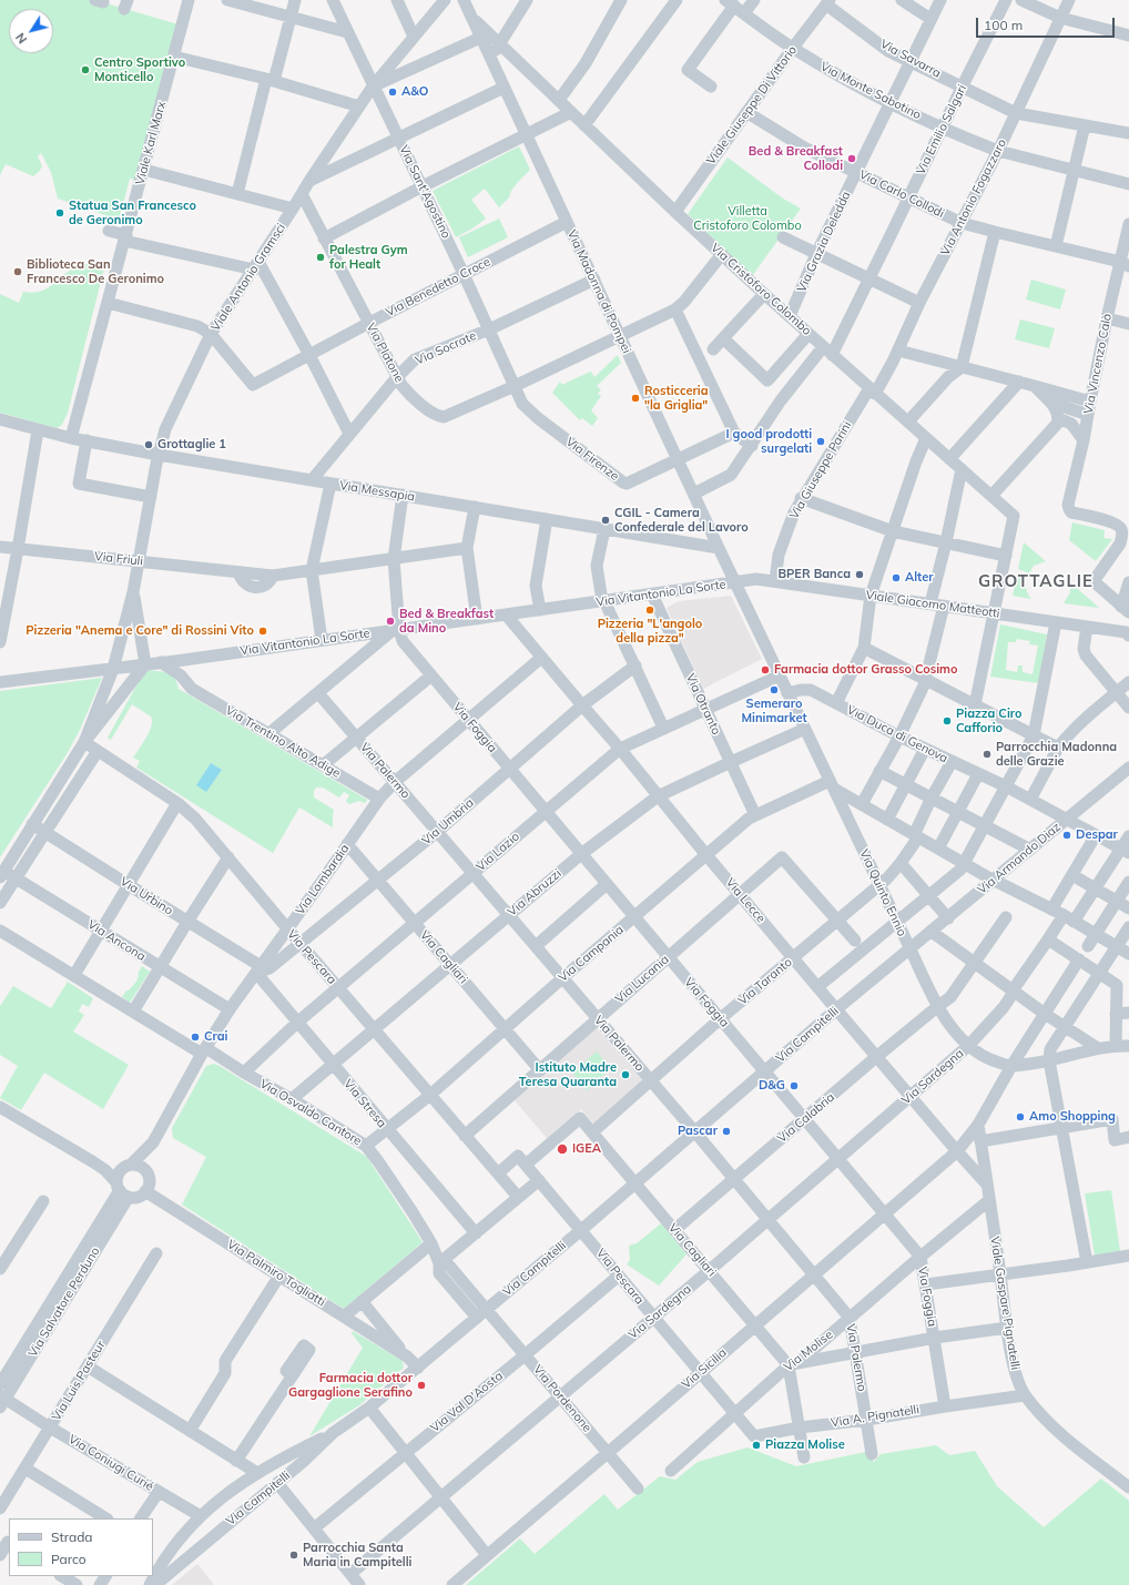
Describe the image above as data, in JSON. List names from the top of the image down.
{
  "streets": {
    "street": [
      "Via Savarra",
      "Via Monte Sabotino",
      "Viale Giuseppe Di Vittorio",
      "Via Emilio Salgari",
      "Viale Karl Marx",
      "Via Sant'Agostino",
      "Via Carlo Collodi",
      "Via Antonio Fogazzaro",
      "Via Grazia Deledda",
      "Viale Antonio Gramsci",
      "Via Benedetto Croce",
      "Via Cristoforo Colombo",
      "Via Madonna di Pompei",
      "Via Socrate",
      "Via Platone",
      "Via Vincenzo Calò",
      "Via Firenze",
      "Via Giuseppe Parini",
      "Via Messapia",
      "Via Friuli",
      "Via Vitantonio La Sorte",
      "Viale Giacomo Matteotti",
      "Via Otranto",
      "Via Foggia",
      "Via Duca di Genova",
      "Via Trentino Alto Adige",
      "Via Palermo",
      "Via Umbria",
      "Via Lazio",
      "Via Armando Diaz",
      "Via Lombardia",
      "Via Abruzzi",
      "Via Quinto Ennio",
      "Via Urbino",
      "Via Lecce",
      "Via Ancona",
      "Via Campania",
      "Via Pescara",
      "Via Cagliari",
      "Via Lucania",
      "Via Taranto",
      "Via Campitelli",
      "Via Sardegna",
      "Via Stresa",
      "Via Osvaldo Cantore",
      "Via Calabria",
      "Via Palmiro Togliatti",
      "Via Salvatore Perduno",
      "Viale Gaspare Pignatelli",
      "Via Molise",
      "Via Sicilia",
      "Via Luis Pasteur",
      "Via Pordenone",
      "Via Val D'Aosta",
      "Via A. Pignatelli",
      "Via Coniugi Curié"
    ]
  },
  "crossings": [
    ["Via Savarra", "Viale Giuseppe Di Vittorio"],
    ["Via Savarra", "Via Emilio Salgari"],
    ["Via Savarra", "Via Antonio Fogazzaro"],
    ["Via Savarra", "Via Grazia Deledda"],
    ["Via Monte Sabotino", "Viale Giuseppe Di Vittorio"],
    ["Via Monte Sabotino", "Via Emilio Salgari"],
    ["Via Monte Sabotino", "Via Antonio Fogazzaro"],
    ["Via Monte Sabotino", "Via Grazia Deledda"],
    ["Viale Giuseppe Di Vittorio", "Via Carlo Collodi"],
    ["Viale Giuseppe Di Vittorio", "Via Cristoforo Colombo"],
    ["Via Emilio Salgari", "Via Carlo Collodi"],
    ["Via Emilio Salgari", "Via Cristoforo Colombo"],
    ["Via Emilio Salgari", "Via Madonna di Pompei"],
    ["Viale Karl Marx", "Via Messapia"],
    ["Via Sant'Agostino", "Viale Antonio Gramsci"],
    ["Via Sant'Agostino", "Via Benedetto Croce"],
    ["Via Sant'Agostino", "Via Socrate"],
    ["Via Sant'Agostino", "Via Platone"],
    ["Via Sant'Agostino", "Via Firenze"],
    ["Via Carlo Collodi", "Via Antonio Fogazzaro"],
    ["Via Carlo Collodi", "Via Grazia Deledda"],
    ["Via Carlo Collodi", "Via Vincenzo Calò"],
    ["Via Antonio Fogazzaro", "Via Cristoforo Colombo"],
    ["Via Antonio Fogazzaro", "Via Giuseppe Parini"],
    ["Via Grazia Deledda", "Via Cristoforo Colombo"],
    ["Viale Antonio Gramsci", "Via Benedetto Croce"],
    ["Viale Antonio Gramsci", "Via Platone"],
    ["Viale Antonio Gramsci", "Via Messapia"],
    ["Viale Antonio Gramsci", "Via Friuli"],
    ["Viale Antonio Gramsci", "Via Vitantonio La Sorte"],
    ["Viale Antonio Gramsci", "Via Urbino"],
    ["Viale Antonio Gramsci", "Via Ancona"],
    ["Viale Antonio Gramsci", "Via Pescara"],
    ["Via Benedetto Croce", "Via Madonna di Pompei"],
    ["Via Benedetto Croce", "Via Platone"],
    ["Via Cristoforo Colombo", "Via Madonna di Pompei"],
    ["Via Cristoforo Colombo", "Via Giuseppe Parini"],
    ["Via Madonna di Pompei", "Via Socrate"],
    ["Via Madonna di Pompei", "Via Platone"],
    ["Via Madonna di Pompei", "Via Firenze"],
    ["Via Madonna di Pompei", "Via Messapia"],
    ["Via Madonna di Pompei", "Via Vitantonio La Sorte"],
    ["Via Madonna di Pompei", "Viale Giacomo Matteotti"],
    ["Via Madonna di Pompei", "Via Quinto Ennio"],
    ["Via Socrate", "Via Platone"],
    ["Via Socrate", "Via Messapia"],
    ["Via Platone", "Via Firenze"],
    ["Via Giuseppe Parini", "Viale Giacomo Matteotti"],
    ["Via Vitantonio La Sorte", "Viale Giacomo Matteotti"],
    ["Via Vitantonio La Sorte", "Via Otranto"],
    ["Via Vitantonio La Sorte", "Via Foggia"],
    ["Via Vitantonio La Sorte", "Via Trentino Alto Adige"],
    ["Via Vitantonio La Sorte", "Via Quinto Ennio"],
    ["Via Vitantonio La Sorte", "Via Lecce"],
    ["Viale Giacomo Matteotti", "Via Quinto Ennio"],
    ["Via Otranto", "Via Lazio"],
    ["Via Otranto", "Via Abruzzi"],
    ["Via Otranto", "Via Campania"],
    ["Via Foggia", "Via Umbria"],
    ["Via Foggia", "Via Lazio"],
    ["Via Foggia", "Via Lombardia"],
    ["Via Foggia", "Via Abruzzi"],
    ["Via Foggia", "Via Campania"],
    ["Via Foggia", "Via Lucania"],
    ["Via Foggia", "Via Taranto"],
    ["Via Foggia", "Via Campitelli"],
    ["Via Foggia", "Via Sardegna"],
    ["Via Foggia", "Via Calabria"],
    ["Via Foggia", "Via Molise"],
    ["Via Foggia", "Via Sicilia"],
    ["Via Foggia", "Via A. Pignatelli"],
    ["Via Duca di Genova", "Via Armando Diaz"],
    ["Via Duca di Genova", "Via Quinto Ennio"],
    ["Via Duca di Genova", "Via Taranto"],
    ["Via Duca di Genova", "Via Sardegna"],
    ["Via Trentino Alto Adige", "Via Lombardia"],
    ["Via Palermo", "Via Umbria"],
    ["Via Palermo", "Via Lazio"],
    ["Via Palermo", "Via Lombardia"],
    ["Via Palermo", "Via Abruzzi"],
    ["Via Palermo", "Via Campania"],
    ["Via Palermo", "Via Lucania"],
    ["Via Palermo", "Via Taranto"],
    ["Via Palermo", "Via Campitelli"],
    ["Via Palermo", "Via Sardegna"],
    ["Via Palermo", "Via Calabria"],
    ["Via Palermo", "Via Molise"],
    ["Via Palermo", "Via Sicilia"],
    ["Via Palermo", "Via A. Pignatelli"],
    ["Via Umbria", "Via Lombardia"],
    ["Via Umbria", "Via Urbino"],
    ["Via Umbria", "Via Lecce"],
    ["Via Umbria", "Via Pescara"],
    ["Via Umbria", "Via Cagliari"],
    ["Via Umbria", "Via Stresa"],
    ["Via Lazio", "Via Quinto Ennio"],
    ["Via Lazio", "Via Lecce"],
    ["Via Lazio", "Via Pescara"],
    ["Via Lazio", "Via Cagliari"],
    ["Via Lazio", "Via Stresa"],
    ["Via Lazio", "Via Osvaldo Cantore"],
    ["Via Armando Diaz", "Via Quinto Ennio"],
    ["Via Armando Diaz", "Via Campitelli"],
    ["Via Lombardia", "Via Urbino"],
    ["Via Lombardia", "Via Lecce"],
    ["Via Lombardia", "Via Ancona"],
    ["Via Lombardia", "Via Pescara"],
    ["Via Lombardia", "Via Cagliari"],
    ["Via Lombardia", "Via Stresa"],
    ["Via Lombardia", "Via Osvaldo Cantore"],
    ["Via Lombardia", "Via Palmiro Togliatti"],
    ["Via Lombardia", "Via Salvatore Perduno"],
    ["Via Abruzzi", "Via Quinto Ennio"],
    ["Via Abruzzi", "Via Lecce"],
    ["Via Abruzzi", "Via Pescara"],
    ["Via Abruzzi", "Via Cagliari"],
    ["Via Abruzzi", "Via Stresa"],
    ["Via Abruzzi", "Via Osvaldo Cantore"],
    ["Via Quinto Ennio", "Via Campania"],
    ["Via Quinto Ennio", "Via Taranto"],
    ["Via Quinto Ennio", "Via Campitelli"],
    ["Via Quinto Ennio", "Via Sardegna"],
    ["Via Quinto Ennio", "Via Calabria"],
    ["Via Quinto Ennio", "Via Sicilia"],
    ["Via Urbino", "Via Stresa"],
    ["Via Lecce", "Via Campania"],
    ["Via Lecce", "Via Lucania"],
    ["Via Lecce", "Via Taranto"],
    ["Via Lecce", "Via Campitelli"],
    ["Via Lecce", "Via Sardegna"],
    ["Via Lecce", "Via Calabria"],
    ["Via Lecce", "Viale Gaspare Pignatelli"],
    ["Via Lecce", "Via Sicilia"],
    ["Via Campania", "Via Pescara"],
    ["Via Campania", "Via Cagliari"],
    ["Via Campania", "Via Stresa"],
    ["Via Campania", "Via Osvaldo Cantore"],
    ["Via Pescara", "Via Cagliari"],
    ["Via Pescara", "Via Lucania"],
    ["Via Pescara", "Via Campitelli"],
    ["Via Pescara", "Via Sardegna"],
    ["Via Pescara", "Via Molise"],
    ["Via Pescara", "Via Sicilia"],
    ["Via Pescara", "Via Val D'Aosta"],
    ["Via Pescara", "Via A. Pignatelli"],
    ["Via Cagliari", "Via Lucania"],
    ["Via Cagliari", "Via Taranto"],
    ["Via Cagliari", "Via Campitelli"],
    ["Via Cagliari", "Via Sardegna"],
    ["Via Cagliari", "Via Calabria"],
    ["Via Cagliari", "Via Molise"],
    ["Via Cagliari", "Via Sicilia"],
    ["Via Cagliari", "Via A. Pignatelli"],
    ["Via Lucania", "Via Taranto"],
    ["Via Campitelli", "Via Palmiro Togliatti"],
    ["Via Campitelli", "Via Pordenone"],
    ["Via Sardegna", "Via Pordenone"],
    ["Via Palmiro Togliatti", "Via Salvatore Perduno"],
    ["Via Salvatore Perduno", "Via Coniugi Curié"],
    ["Viale Gaspare Pignatelli", "Via Molise"],
    ["Viale Gaspare Pignatelli", "Via Sicilia"],
    ["Viale Gaspare Pignatelli", "Via A. Pignatelli"],
    ["Via Molise", "Via A. Pignatelli"],
    ["Via Sicilia", "Via Pordenone"],
    ["Via Luis Pasteur", "Via Coniugi Curié"],
    ["Via Pordenone", "Via Val D'Aosta"]
  ],
  "districts": ["GROTTAGLIE"],
  "parks": ["Villetta Cristoforo Colombo"],
  "places": [
    "Centro Sportivo Monticello",
    "A&O",
    "Bed & Breakfast Collodi",
    "Statua San Francesco de Geronimo",
    "Palestra Gym for Healt",
    "Biblioteca San Francesco De Geronimo",
    "Rosticceria \"la Griglia\"",
    "I good prodotti surgelati",
    "Grottaglie 1",
    "CGIL - Camera Confederale del Lavoro",
    "BPER Banca",
    "Alter",
    "Pizzeria \"L'angolo della pizza\"",
    "Bed & Breakfast da Mino",
    "Pizzeria \"Anema e Core\" di Rossini Vito",
    "Farmacia dottor Grasso Cosimo",
    "Semeraro Minimarket",
    "Piazza Ciro Cafforio",
    "Parrocchia Madonna delle Grazie",
    "Despar",
    "Crai",
    "Istituto Madre Teresa Quaranta",
    "D&G",
    "Amo Shopping",
    "Pascar",
    "IGEA",
    "Farmacia dottor Gargaglione Serafino",
    "Piazza Molise",
    "Parrocchia Santa Maria in Campitelli"
  ],
  "legend": ["Strada", "Parco"],
  "scale_bar": "100 m",
  "north": "bottom left"
}
